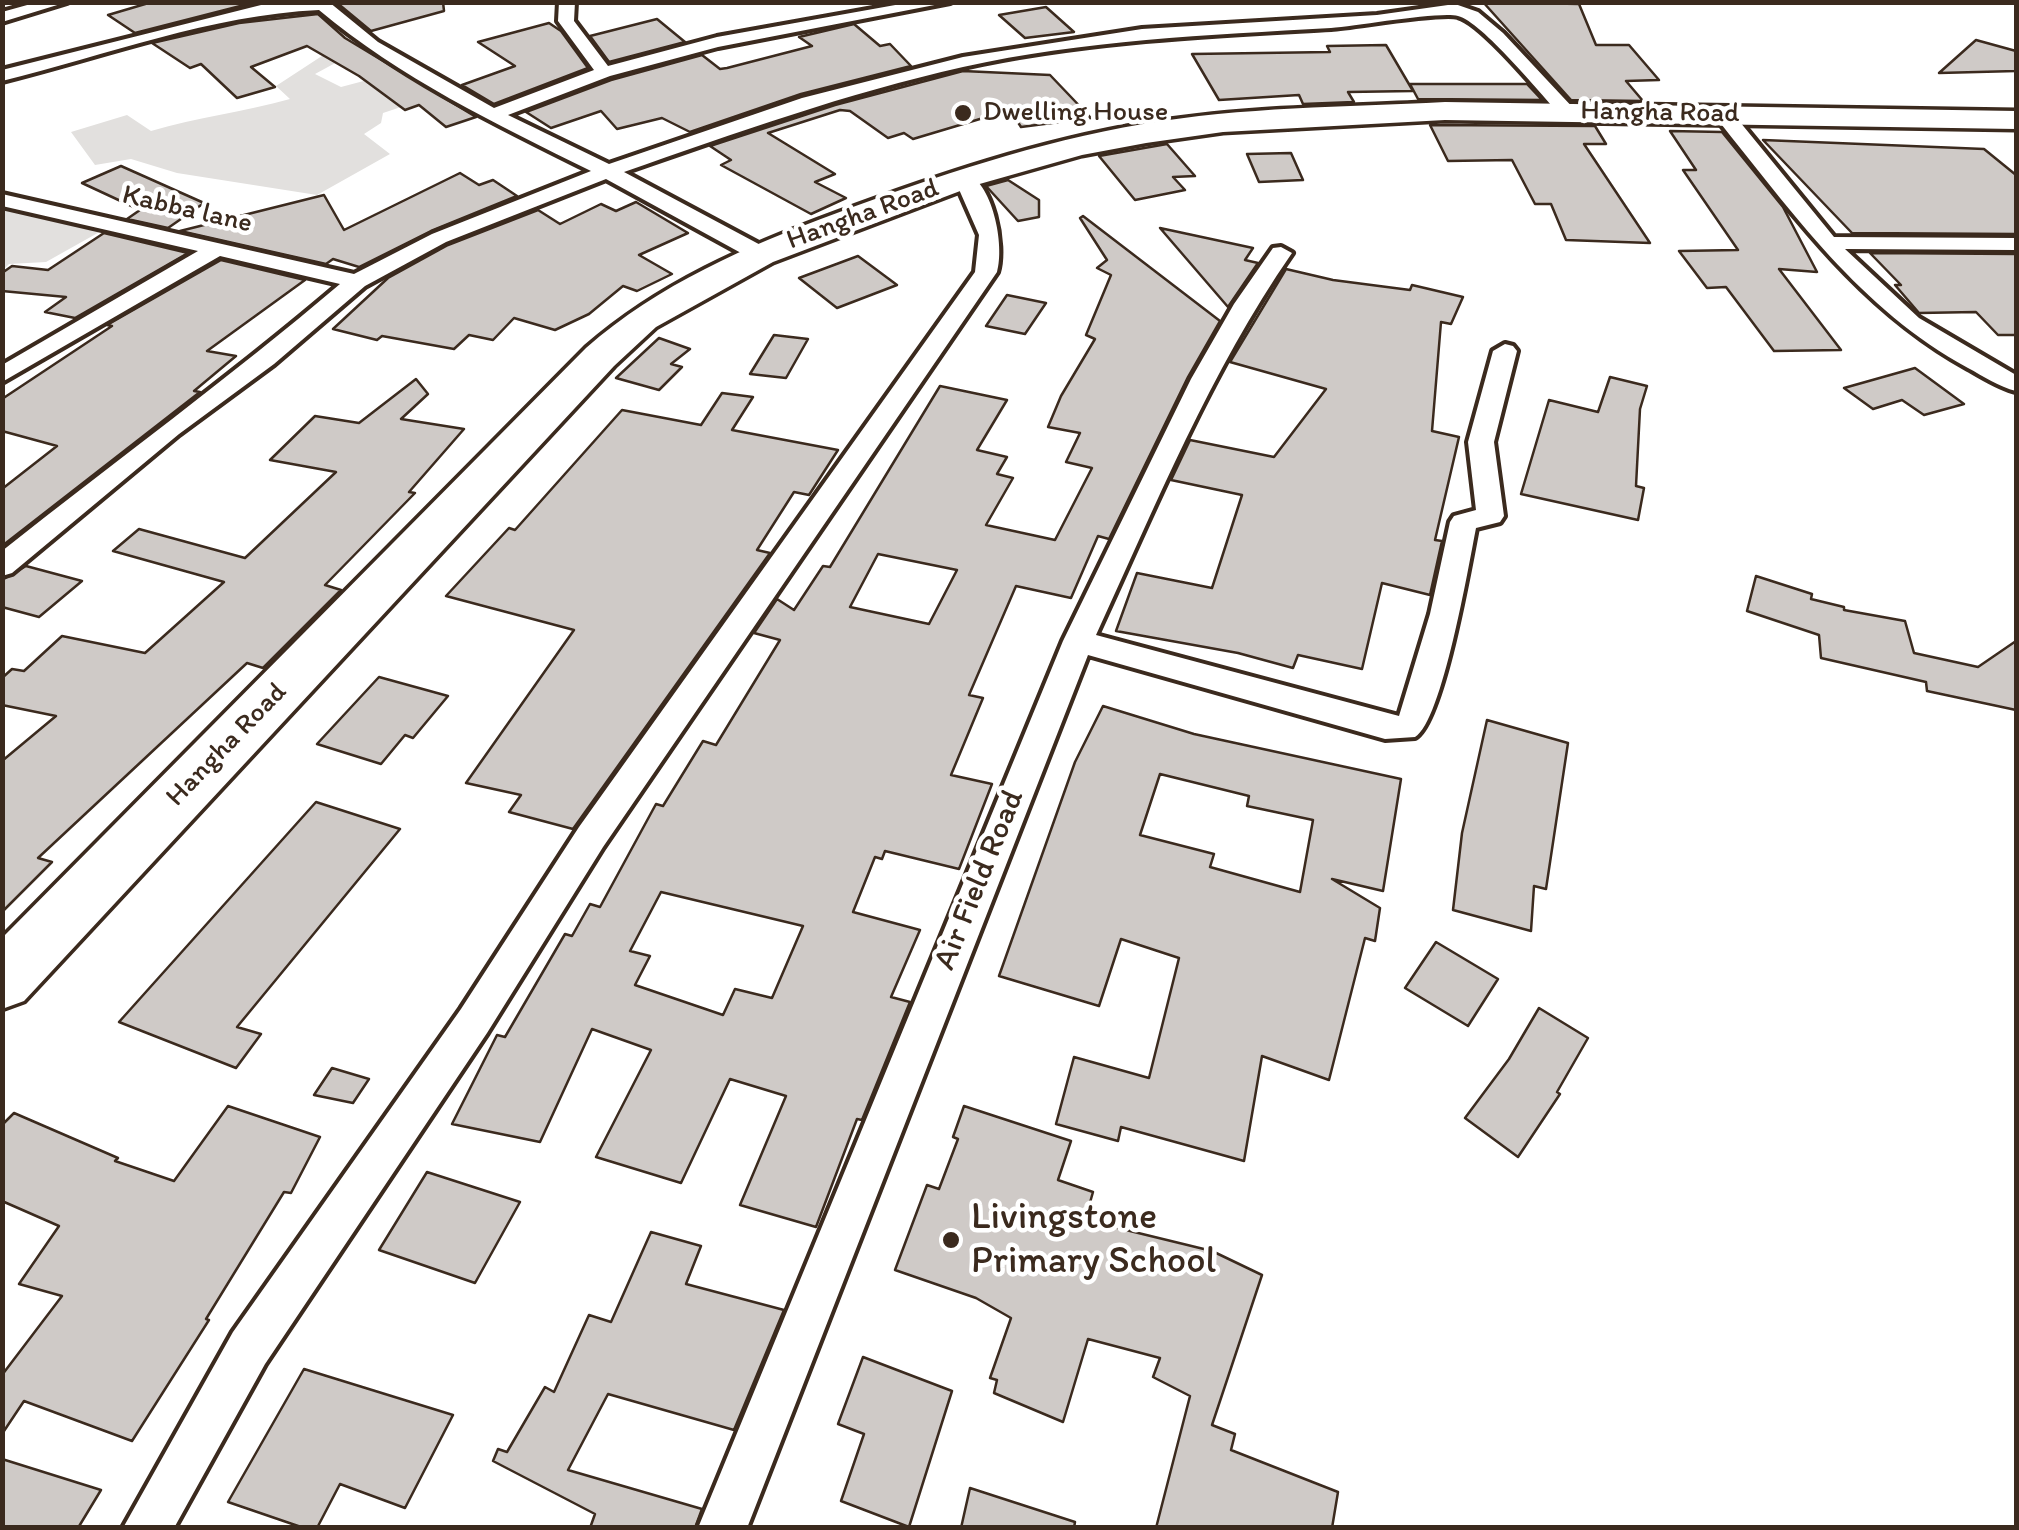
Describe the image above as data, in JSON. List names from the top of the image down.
{
  "streets": {
    "highway": ["Hangha Road"],
    "street": ["Kabba lane", "Air Field Road"]
  },
  "places": ["Dwelling House", "Livingstone Primary School"]
}
